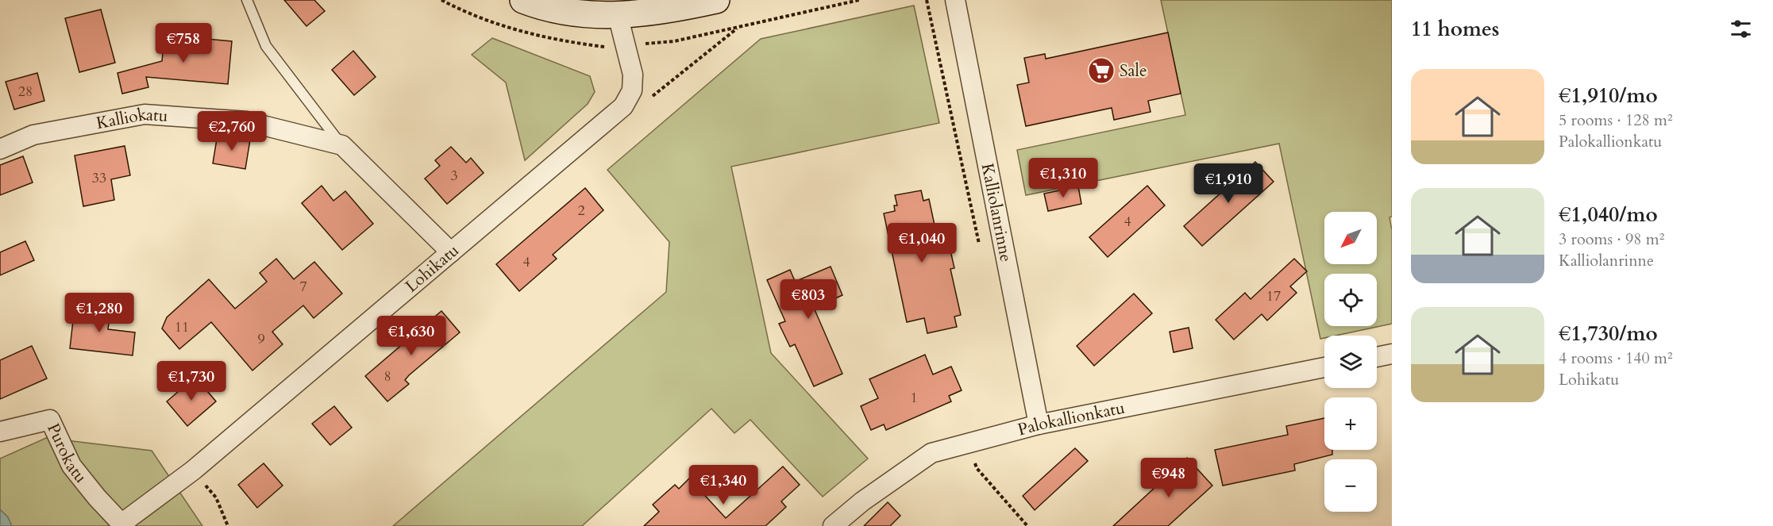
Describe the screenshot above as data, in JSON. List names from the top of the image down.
{
  "streets": {
    "street": [
      "Kalliokatu",
      "Kalliolanrinne",
      "Lohikatu",
      "Palokallionkatu",
      "Purokatu"
    ]
  },
  "crossings": [
    ["Kalliolanrinne", "Palokallionkatu"],
    ["Lohikatu", "Purokatu"]
  ],
  "places": {
    "supermarket": ["Sale"]
  },
  "house_numbers": [
    "28",
    "3",
    "33",
    "2",
    "4",
    "4",
    "7",
    "17",
    "11",
    "9",
    "8",
    "1"
  ],
  "north": "bottom left",
  "page": {
    "heading": "11 homes",
    "price": [
      "€758",
      "€2,760",
      "€1,310",
      "€1,910",
      "€1,040",
      "€803",
      "€1,280",
      "€1,630",
      "€1,730",
      "€948",
      "€1,340"
    ],
    "list": [
      {
        "name": "€1,910/mo",
        "note": "5 rooms · 128 m² · Palokallionkatu"
      },
      {
        "name": "€1,040/mo",
        "note": "3 rooms · 98 m² · Kalliolanrinne"
      },
      {
        "name": "€1,730/mo",
        "note": "4 rooms · 140 m² · Lohikatu"
      }
    ],
    "map_buttons": ["+", "−"]
  }
}
